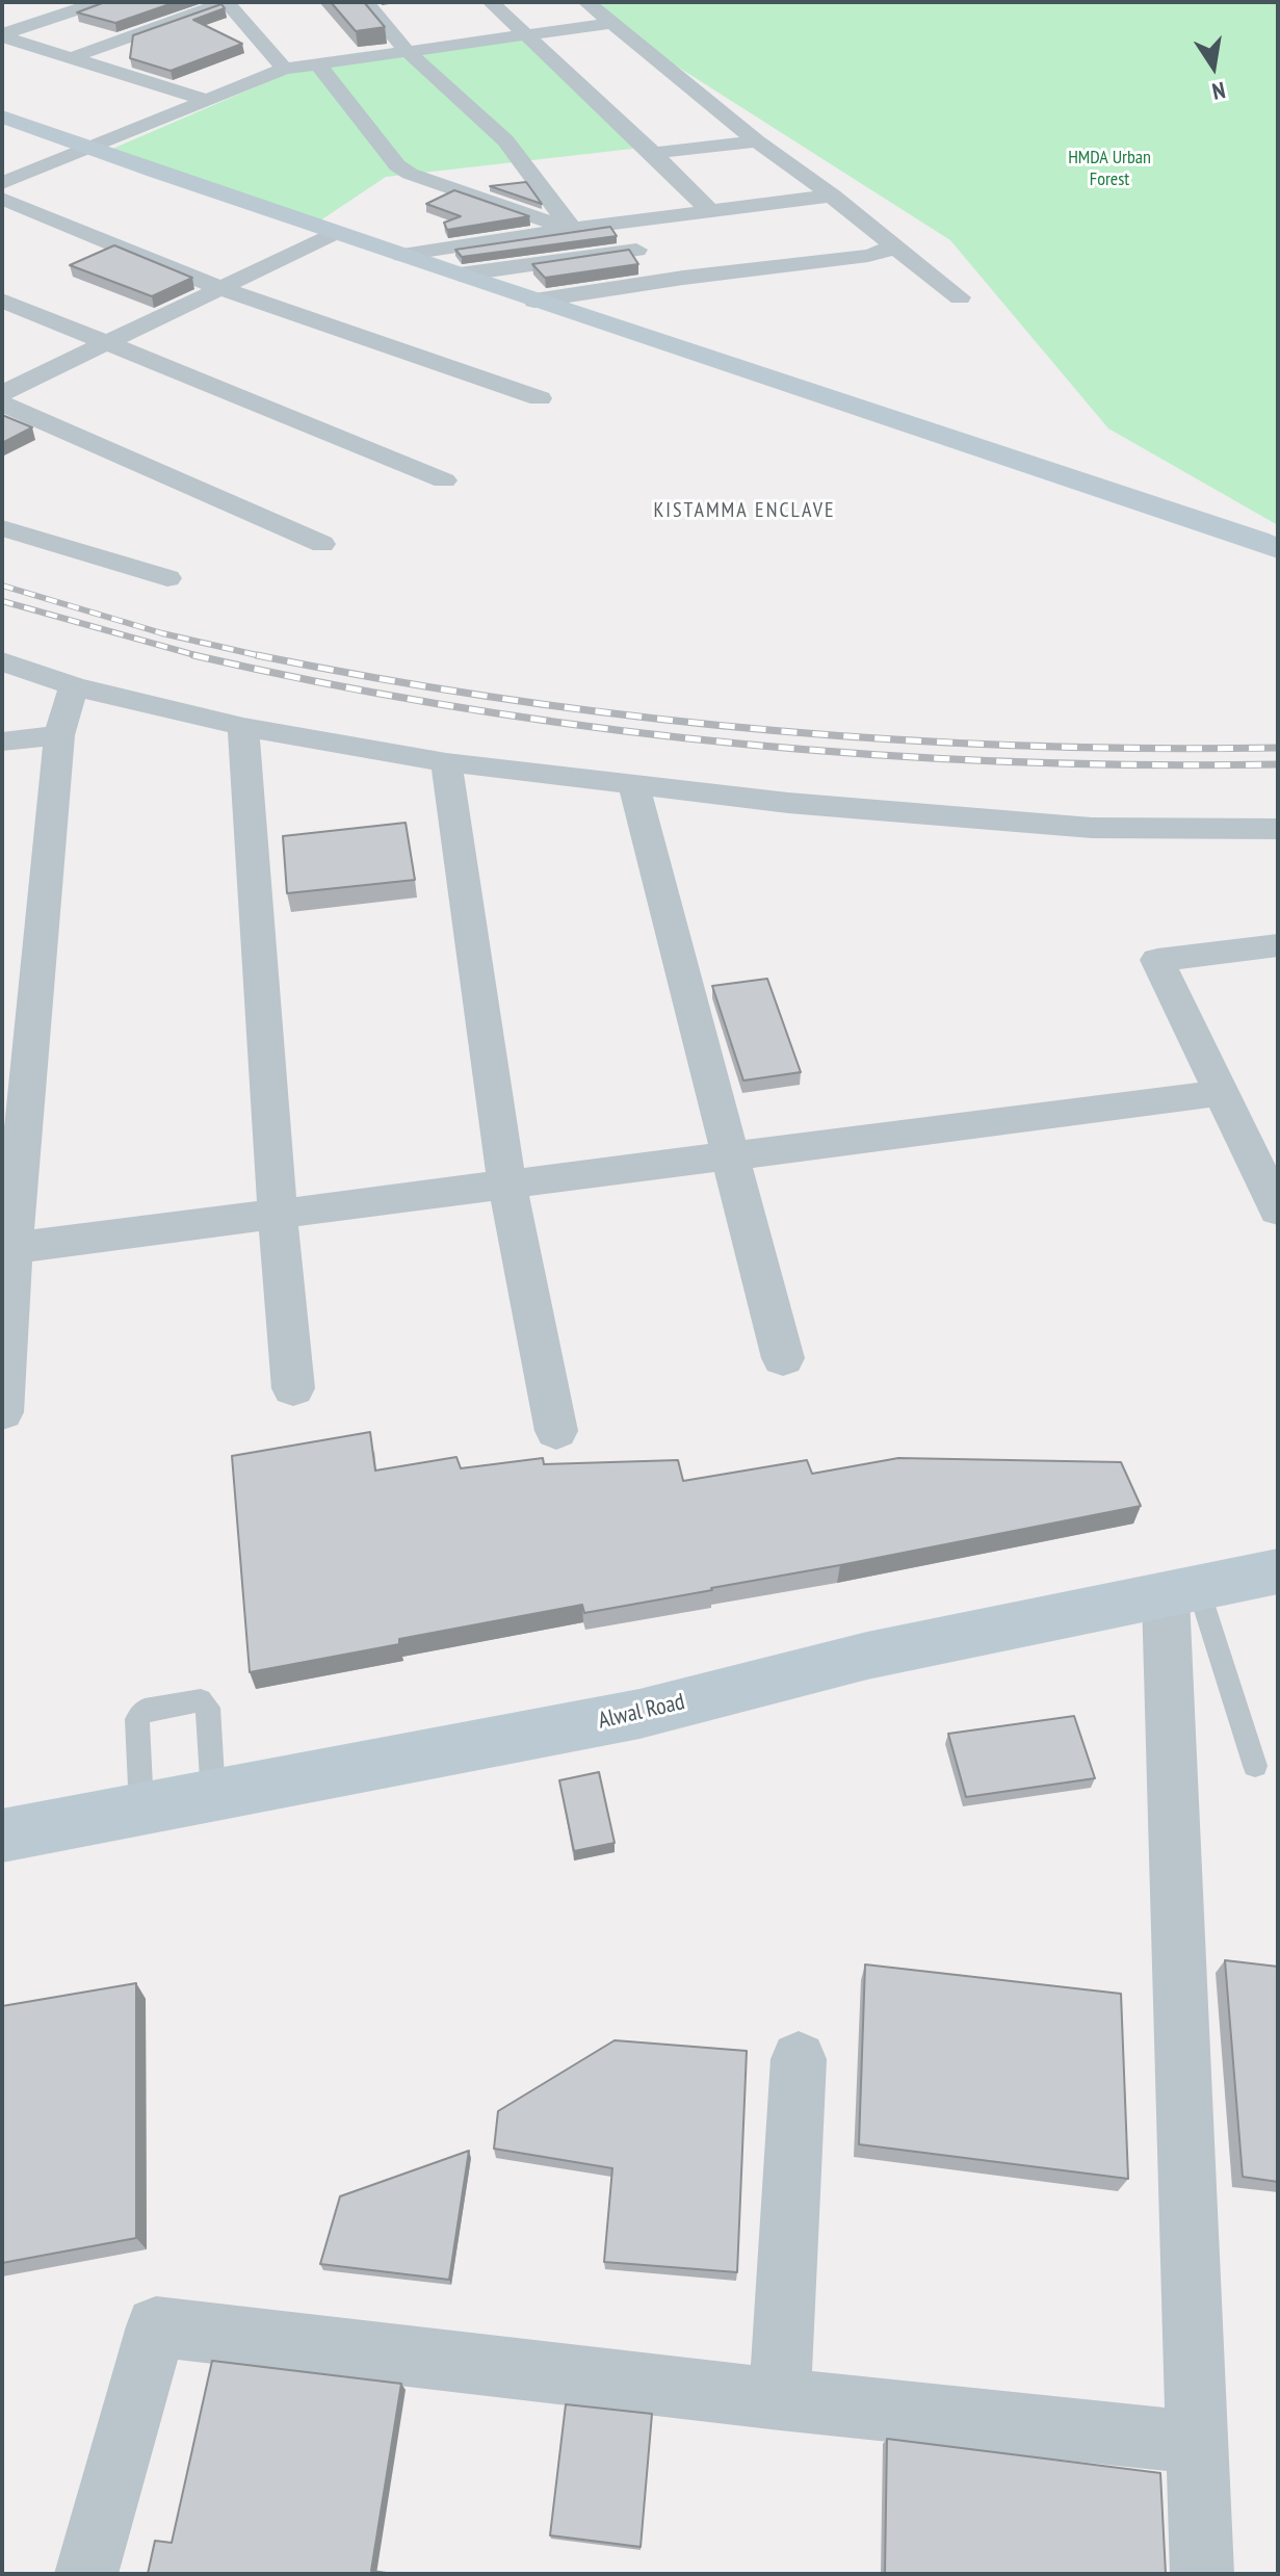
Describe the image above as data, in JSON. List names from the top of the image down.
{
  "streets": {
    "street": ["Alwal Road"]
  },
  "districts": ["KISTAMMA ENCLAVE"],
  "parks": ["HMDA Urban Forest"],
  "north": "bottom"
}
